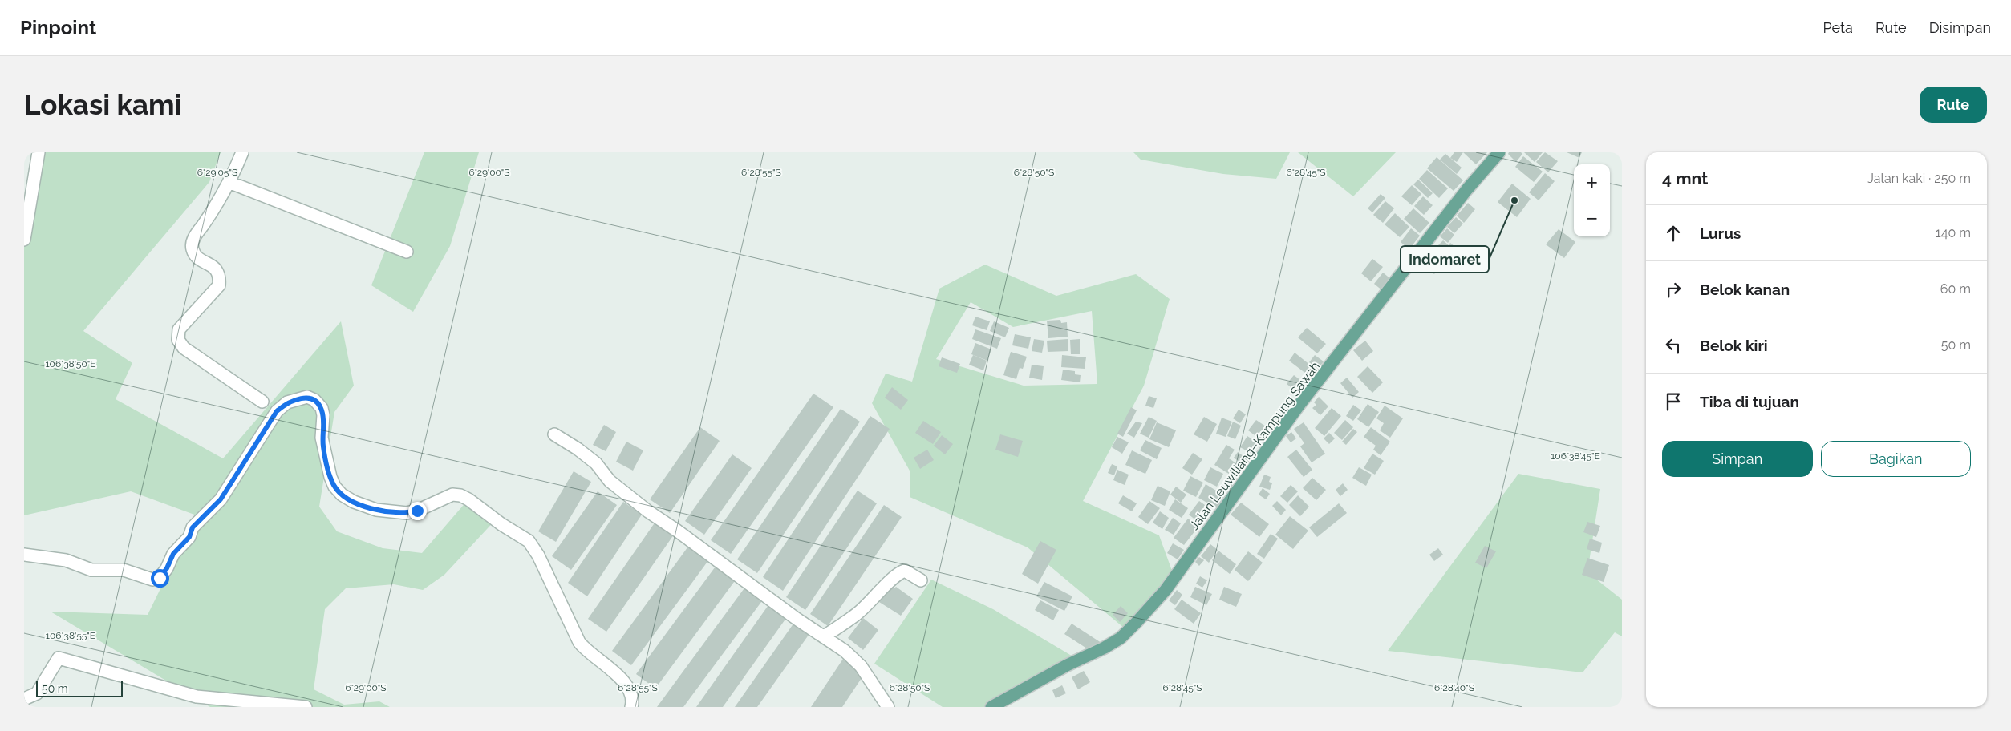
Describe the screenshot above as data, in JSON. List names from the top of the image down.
{
  "streets": {
    "main road": ["Jalan Leuwiliang–Kampung Sawah"]
  },
  "places": ["Indomaret"],
  "scale_bar": "50 m",
  "page": {
    "header": "Pinpoint",
    "nav": ["Peta", "Rute", "Disimpan"],
    "buttons": [
      "Rute",
      ["Simpan", "Bagikan"]
    ],
    "title": "Lokasi kami",
    "heading": ["4 mnt", "Jalan kaki · 250 m"],
    "map_buttons": ["+", "−"],
    "list": [
      ["Lurus", "140 m"],
      ["Belok kanan", "60 m"],
      ["Belok kiri", "50 m"],
      "Tiba di tujuan"
    ],
    "scale": "50 m"
  },
  "coordinates": [
    "6°29'05\"S",
    "6°29'00\"S",
    "6°28'55\"S",
    "6°28'50\"S",
    "6°28'45\"S",
    "106°38'50\"E",
    "106°38'45\"E",
    "106°38'55\"E",
    "6°28'40\"S"
  ]
}
